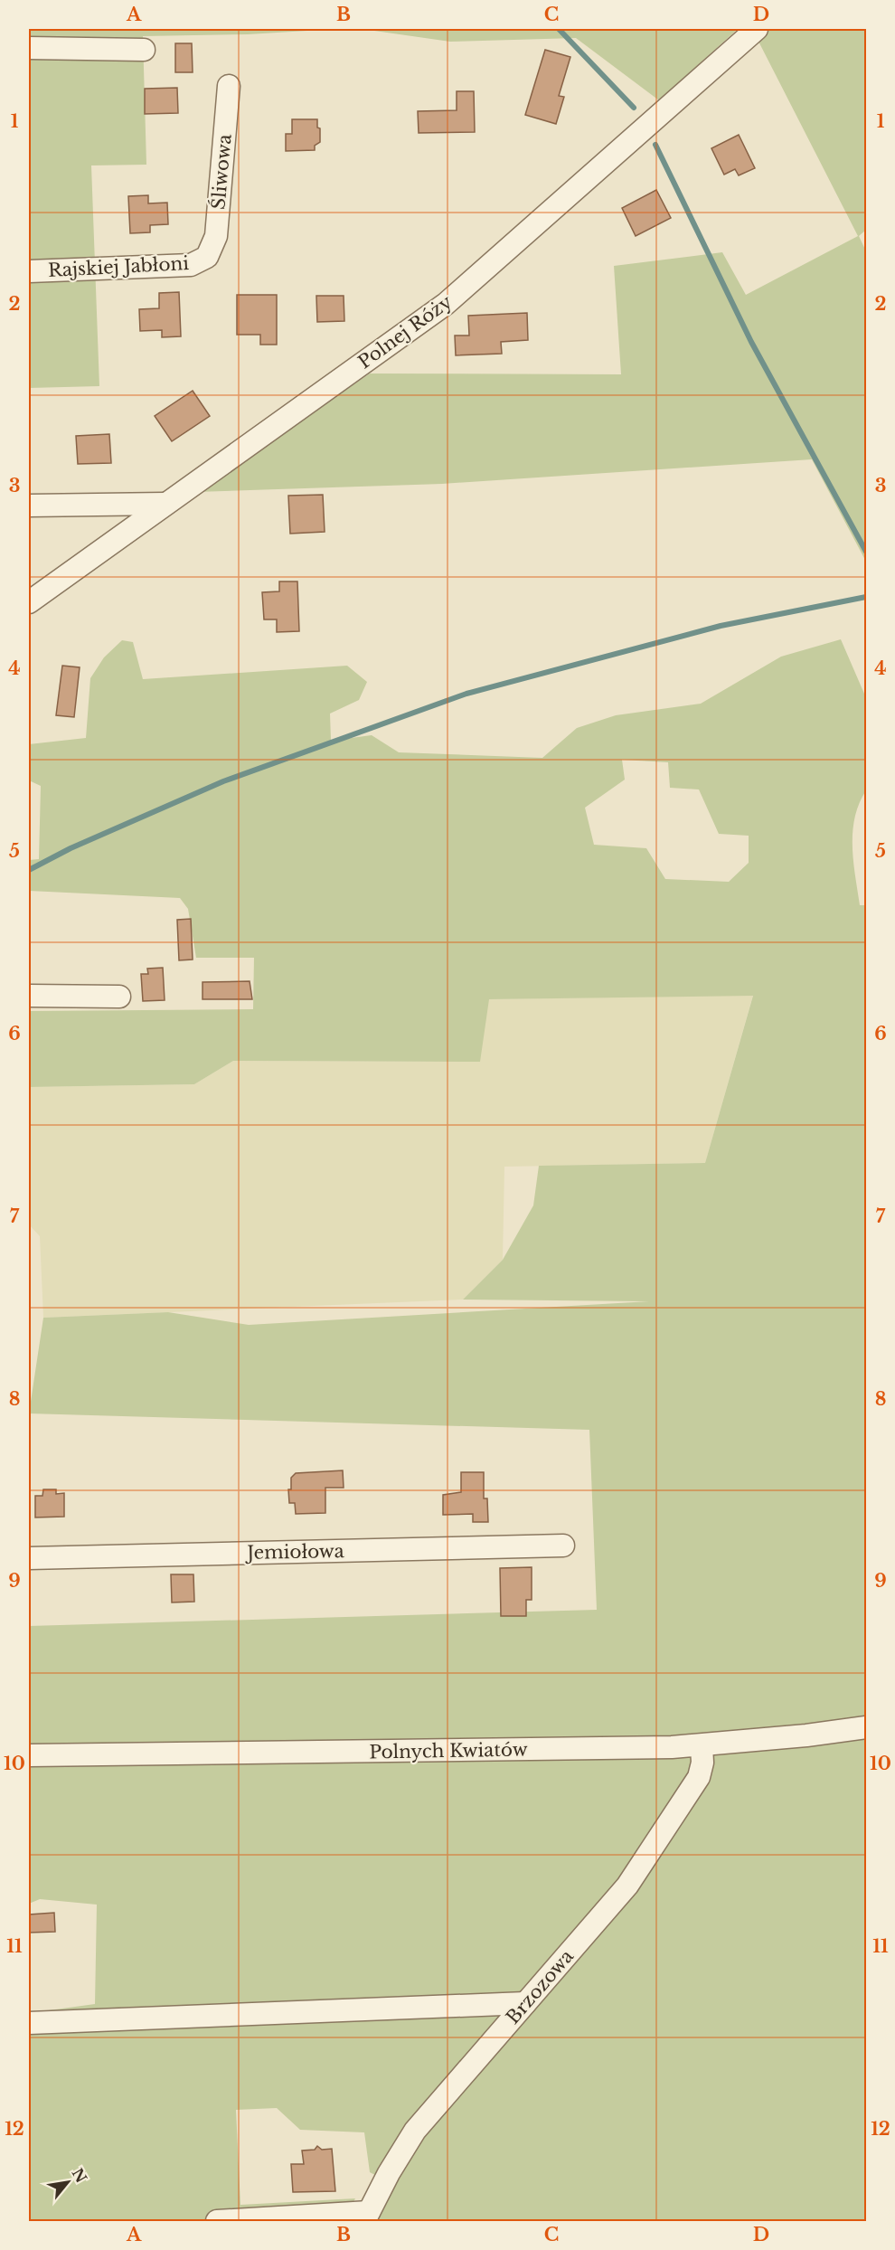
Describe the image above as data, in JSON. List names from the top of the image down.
{
  "streets": {
    "street": [
      "Śliwowa",
      "Rajskiej Jabłoni",
      "Polnej Róży",
      "Jemiołowa",
      "Polnych Kwiatów",
      "Brzozowa"
    ]
  },
  "crossings": [
    ["Śliwowa", "Rajskiej Jabłoni"],
    ["Polnych Kwiatów", "Brzozowa"]
  ],
  "north": "top right",
  "grid": {
    "columns": [
      "A",
      "B",
      "C",
      "D"
    ],
    "rows": [
      "1",
      "2",
      "3",
      "4",
      "5",
      "6",
      "7",
      "8",
      "9",
      "10",
      "11",
      "12"
    ]
  }
}
